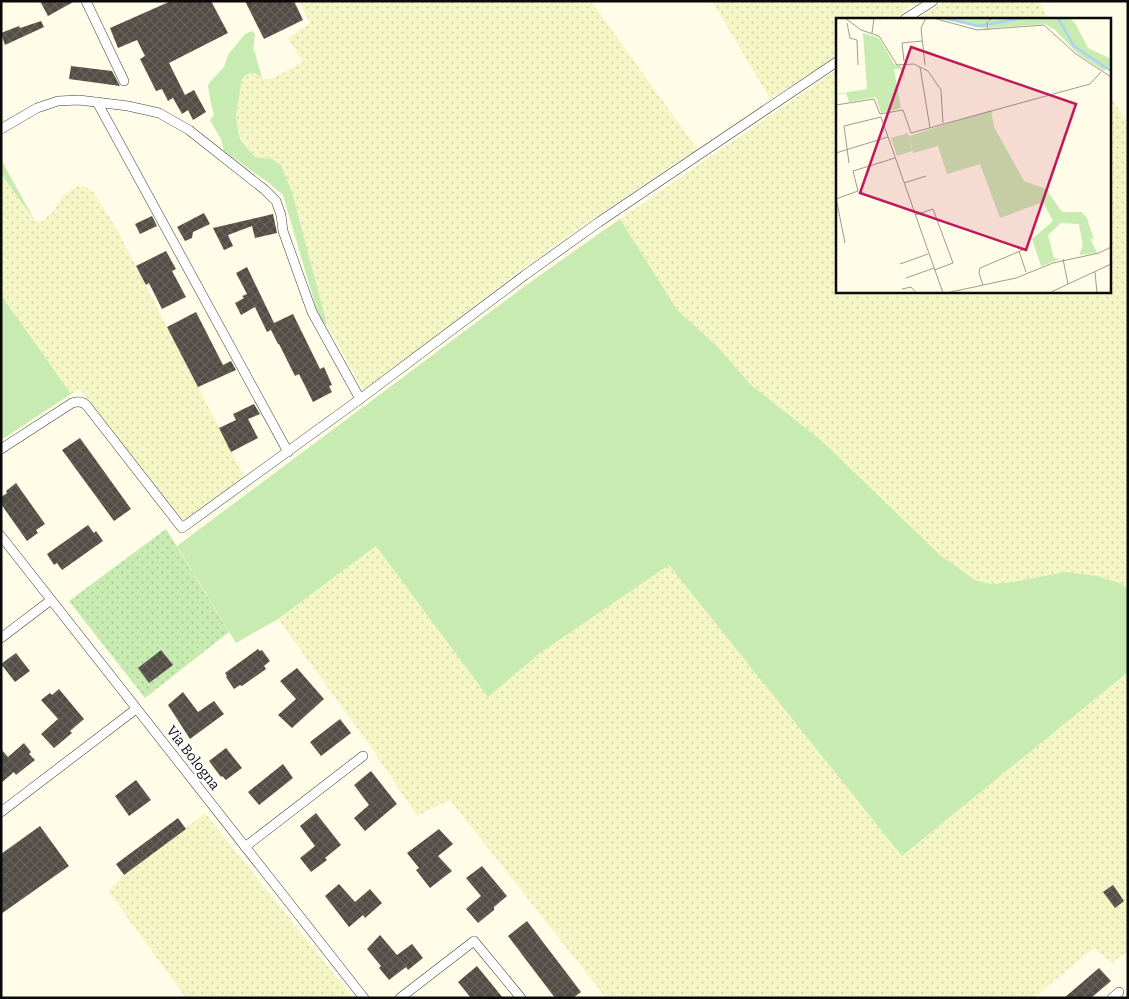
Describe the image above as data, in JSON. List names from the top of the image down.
{
  "streets": {
    "street": ["Via Bologna"]
  }
}
